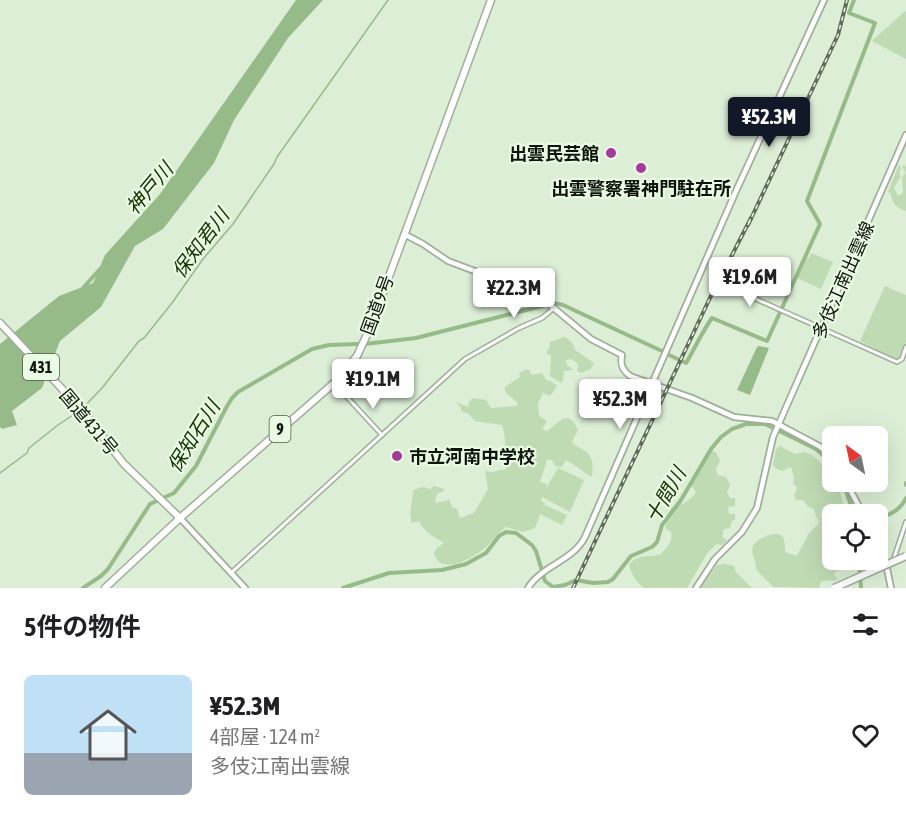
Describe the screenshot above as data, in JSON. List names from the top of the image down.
{
  "streets": {
    "highway": [
      "国道9号",
      "431",
      "国道431号",
      "9"
    ],
    "main road": ["多伎江南出雲線"]
  },
  "crossings": [
    ["国道9号", "国道431号"]
  ],
  "water": [
    "神戸川",
    "保知君川",
    "保知石川",
    "十間川"
  ],
  "places": ["出雲民芸館", "出雲警察署神門駐在所", "市立河南中学校"],
  "north": "top left",
  "page": {
    "price": [
      "¥52.3M",
      "¥19.6M",
      "¥22.3M",
      "¥19.1M",
      "¥52.3M"
    ],
    "heading": "5件の物件",
    "list": [
      {
        "name": "¥52.3M",
        "note": "4部屋 · 124 m² · 多伎江南出雲線"
      }
    ]
  }
}
